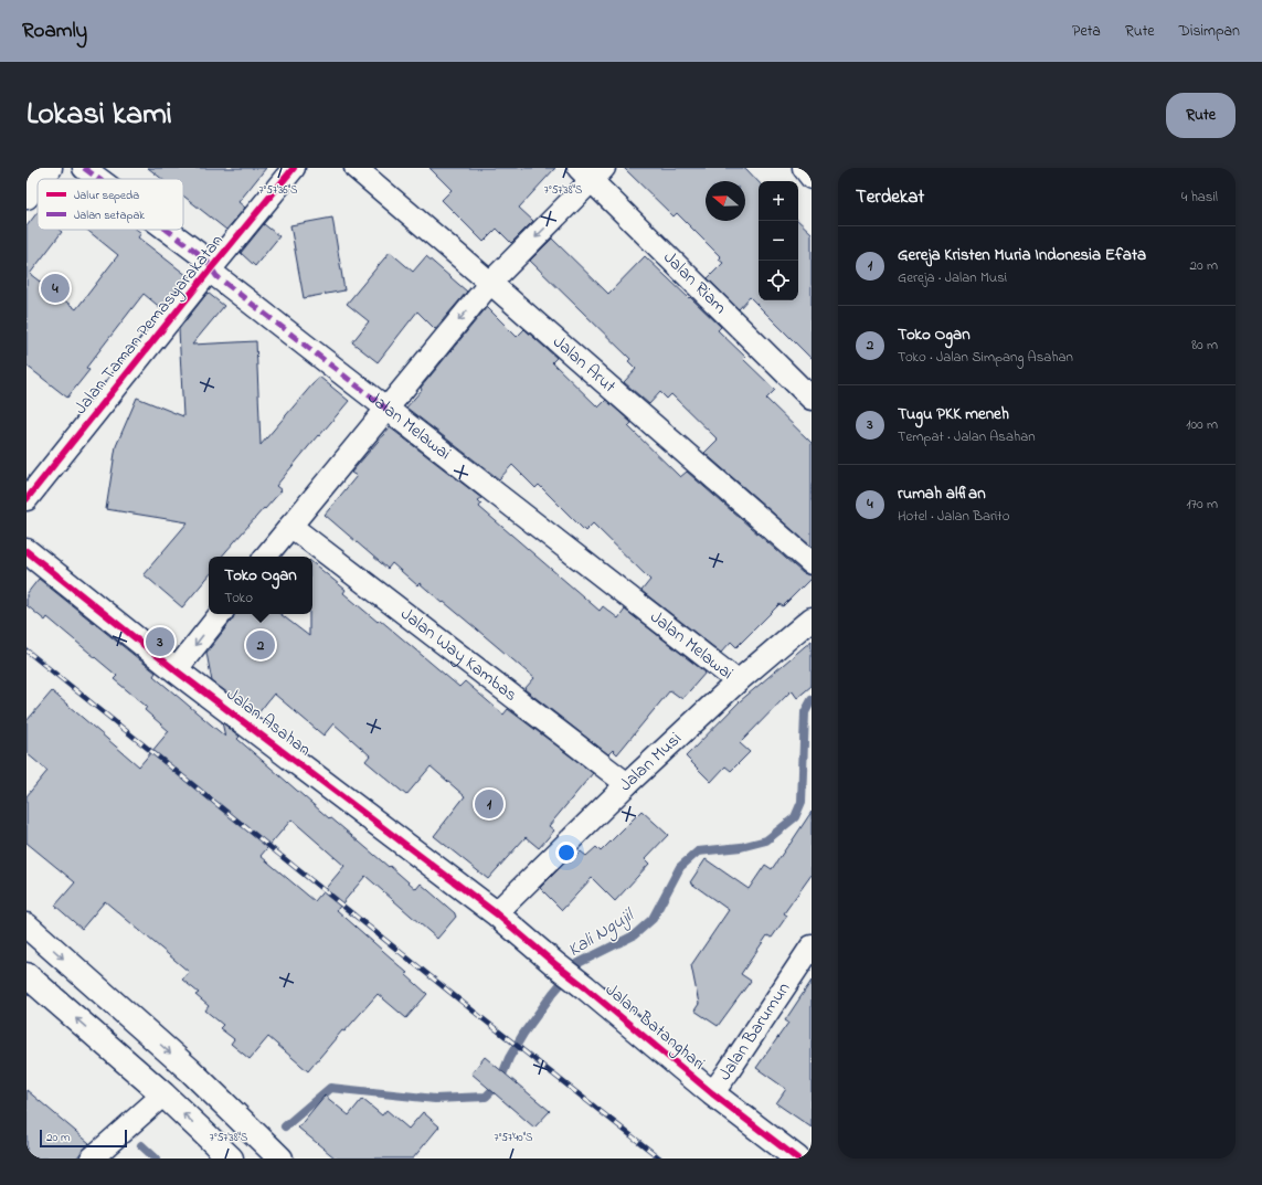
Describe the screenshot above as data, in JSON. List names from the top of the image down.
{
  "streets": {
    "street": [
      "Jalan Riam",
      "Jalan Taman Pemasyarakatan",
      "Jalan Arut",
      "Jalan Melawai",
      "Jalan Way Kambas",
      "Jalan Asahan",
      "Jalan Musi",
      "Jalan Batanghari",
      "Jalan Barumun"
    ]
  },
  "crossings": [
    ["Jalan Taman Pemasyarakatan", "Jalan Melawai"],
    ["Jalan Melawai", "Jalan Musi"],
    ["Jalan Way Kambas", "Jalan Musi"],
    ["Jalan Asahan", "Jalan Musi"],
    ["Jalan Asahan", "Jalan Batanghari"],
    ["Jalan Musi", "Jalan Batanghari"],
    ["Jalan Batanghari", "Jalan Barumun"]
  ],
  "water": ["Kali Ngujil"],
  "legend": ["Jalur sepeda", "Jalan setapak"],
  "scale_bar": "20 m",
  "north": "left",
  "page": {
    "header": "Roamly",
    "nav": ["Peta", "Rute", "Disimpan"],
    "title": "Lokasi kami",
    "buttons": "Rute",
    "heading": ["Terdekat", "4 hasil"],
    "map_buttons": ["+", "−"],
    "list": [
      {
        "mark": "1",
        "name": "Gereja Kristen Muria Indonesia Efata",
        "note": "Gereja · Jalan Musi",
        "value": "20 m"
      },
      {
        "mark": "2",
        "name": "Toko Ogan",
        "note": "Toko · Jalan Simpang Asahan",
        "value": "80 m"
      },
      {
        "mark": "3",
        "name": "Tugu PKK meneh",
        "note": "Tempat · Jalan Asahan",
        "value": "100 m"
      },
      {
        "mark": "4",
        "name": "rumah alfian",
        "note": "Hotel · Jalan Barito",
        "value": "170 m"
      }
    ],
    "pins": [
      "4",
      "3",
      "2",
      "1"
    ],
    "popup": ["Toko Ogan", "Toko"],
    "scale": "20 m"
  },
  "coordinates": ["7°57'36\"S", "7°57'38\"S", "7°57'40\"S"]
}
